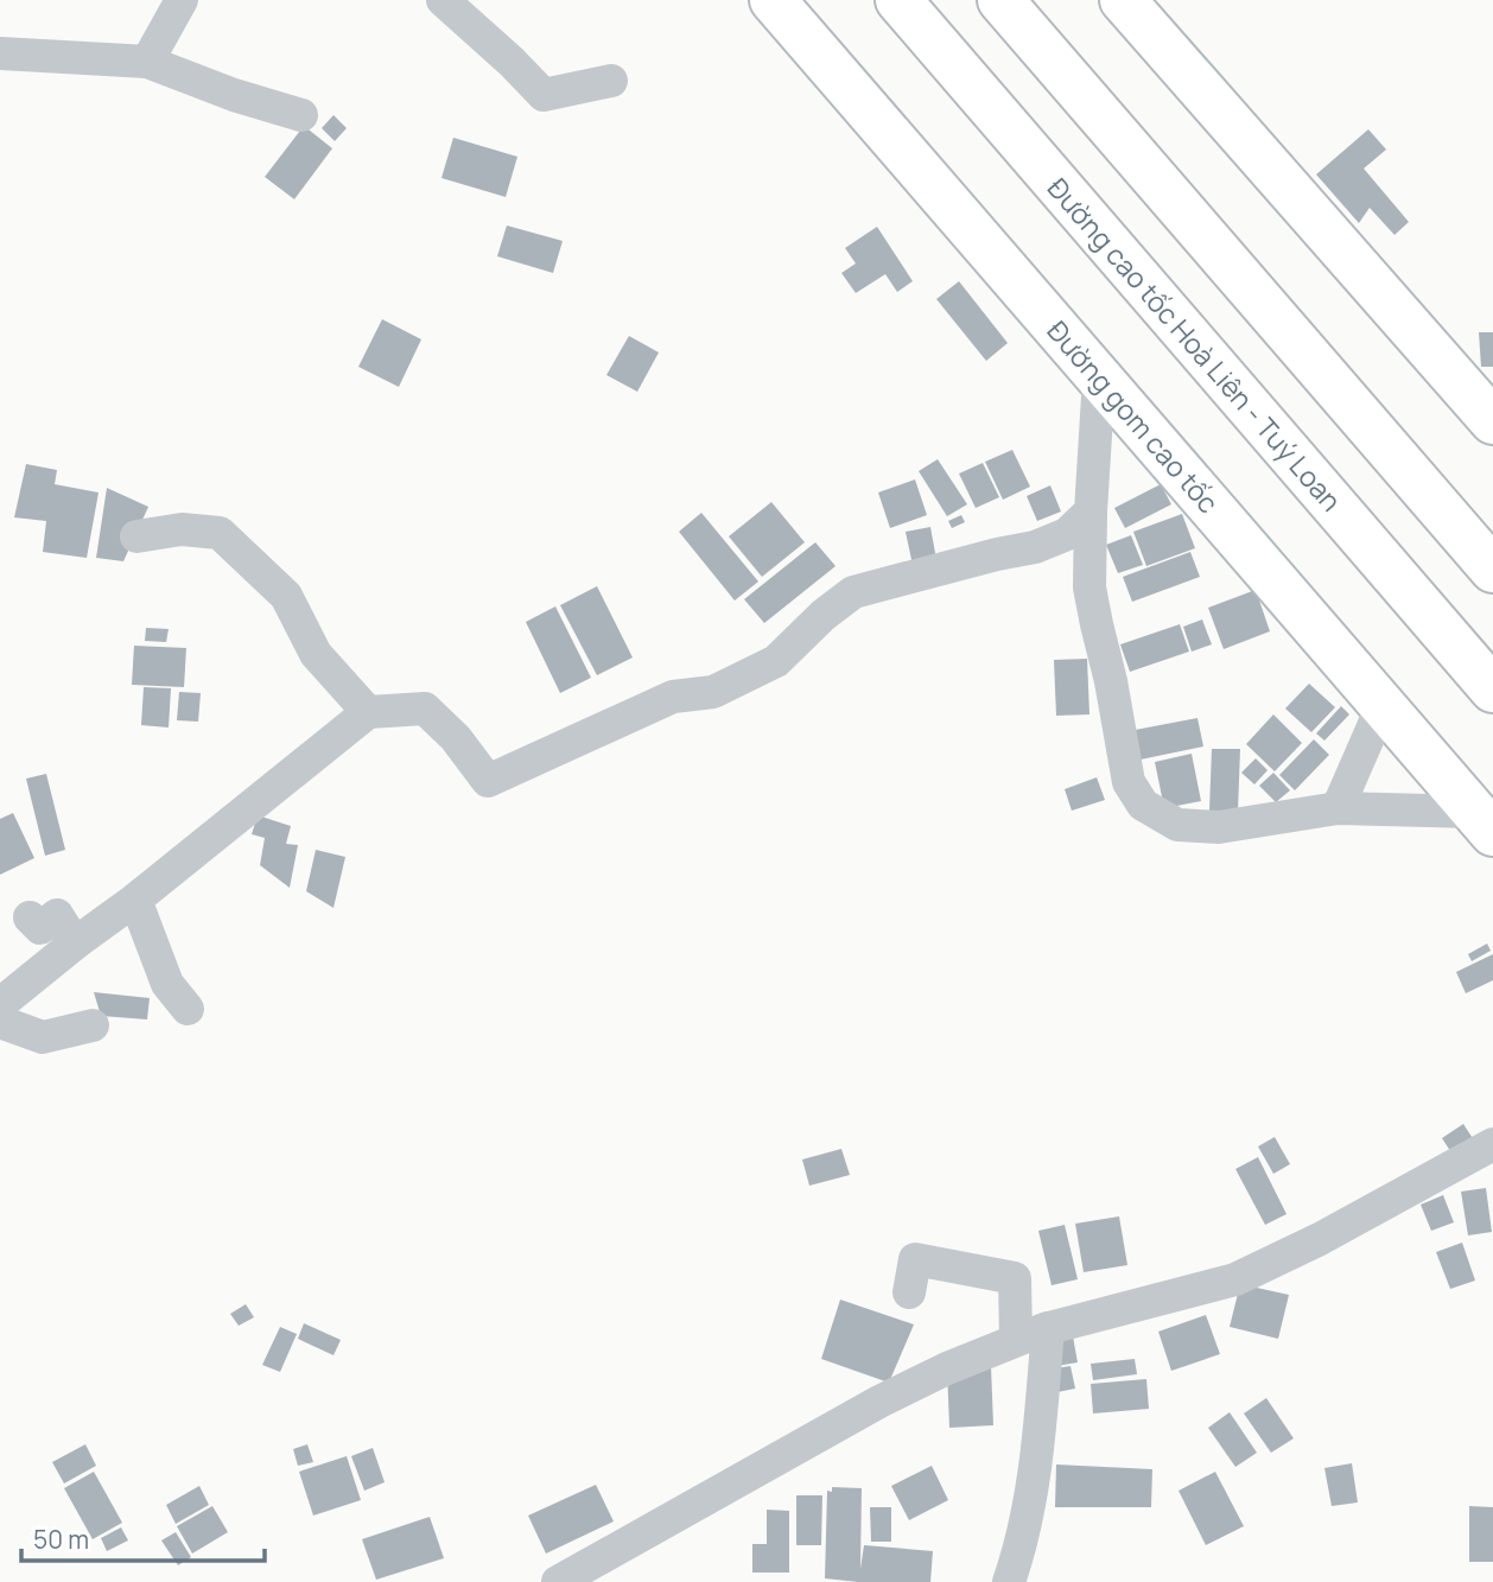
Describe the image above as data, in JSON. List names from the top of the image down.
{
  "streets": {
    "main road": ["Đường cao tốc Hoà Liên - Tuý Loan", "Đường gom cao tốc"]
  },
  "scale_bar": "50 m"
}
